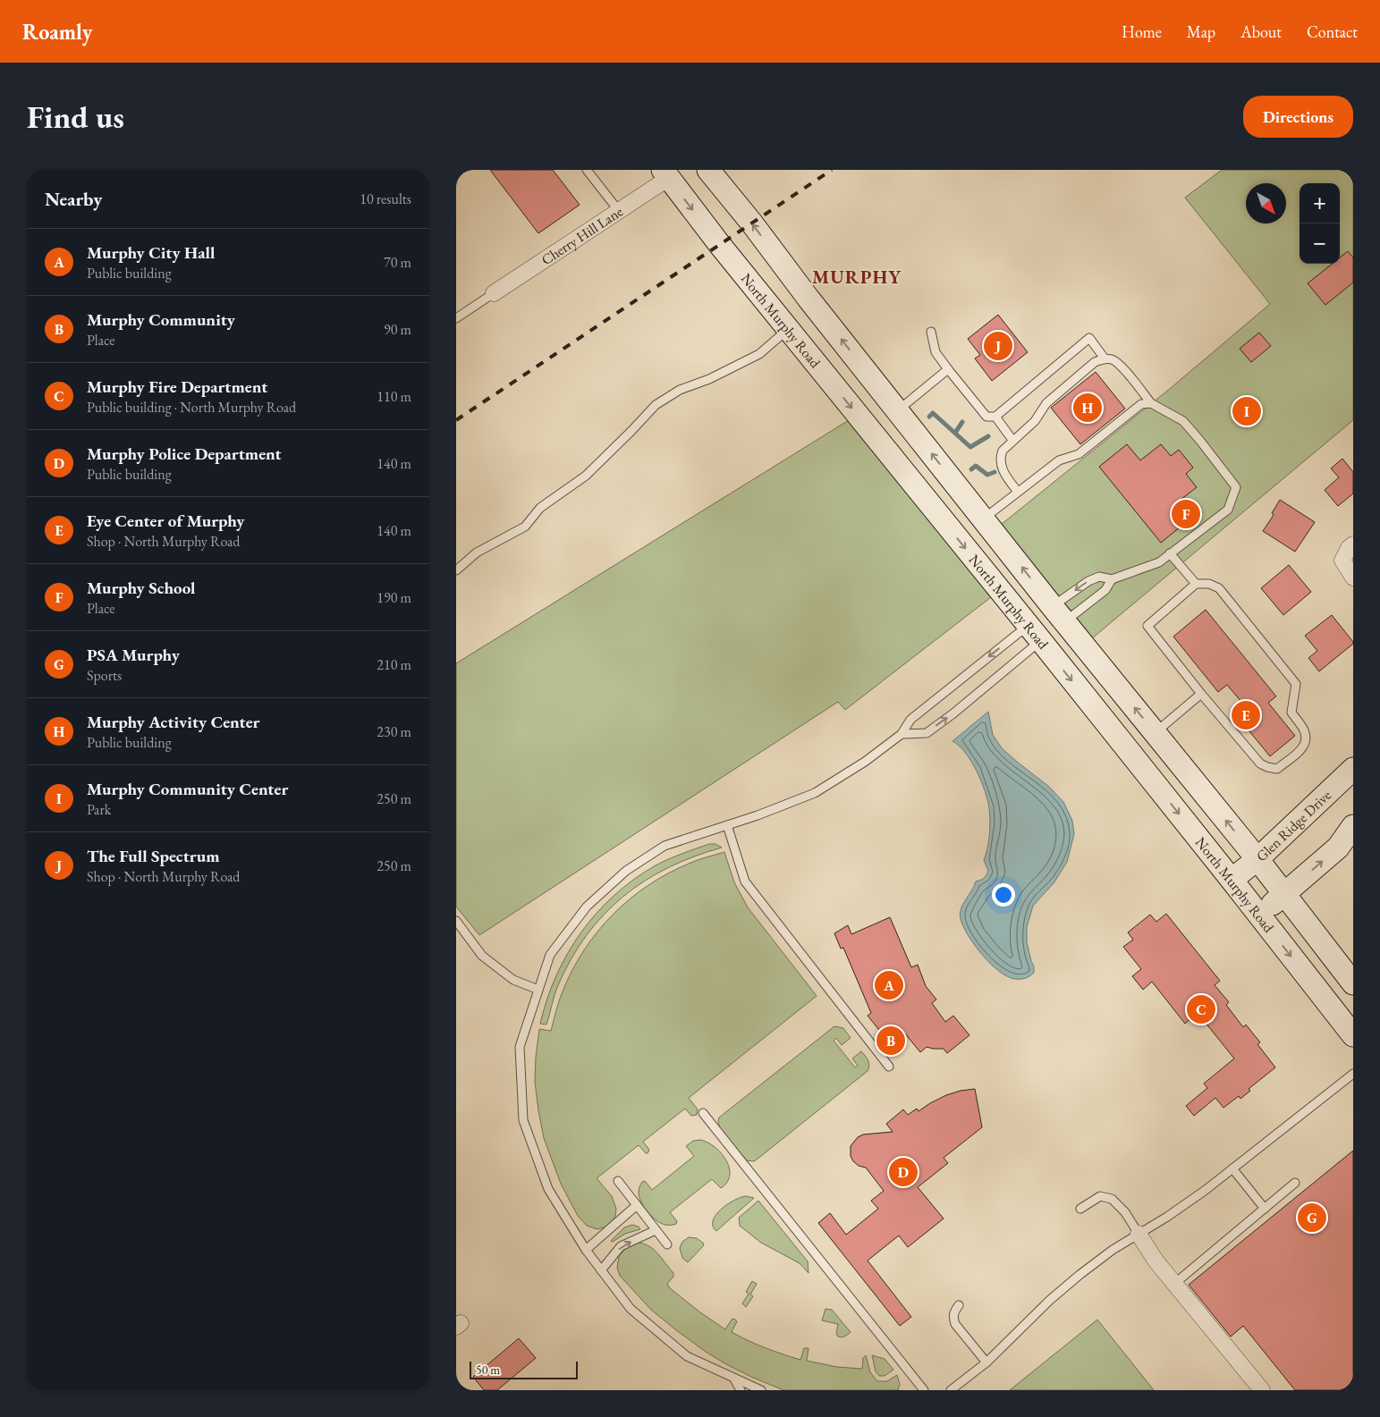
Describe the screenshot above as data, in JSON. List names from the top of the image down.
{
  "streets": {
    "main road": ["North Murphy Road", "Glen Ridge Drive"],
    "street": ["Cherry Hill Lane"]
  },
  "crossings": [
    ["Cherry Hill Lane", "North Murphy Road"],
    ["North Murphy Road", "Glen Ridge Drive"]
  ],
  "districts": ["MURPHY"],
  "scale_bar": "50 m",
  "north": "bottom right",
  "page": {
    "header": "Roamly",
    "nav": [
      "Home",
      "Map",
      "About",
      "Contact"
    ],
    "buttons": "Directions",
    "title": "Find us",
    "heading": ["Nearby", "10 results"],
    "map_buttons": ["+", "−"],
    "list": [
      {
        "mark": "A",
        "name": "Murphy City Hall",
        "note": "Public building",
        "value": "70 m"
      },
      {
        "mark": "B",
        "name": "Murphy Community",
        "note": "Place",
        "value": "90 m"
      },
      {
        "mark": "C",
        "name": "Murphy Fire Department",
        "note": "Public building · North Murphy Road",
        "value": "110 m"
      },
      {
        "mark": "D",
        "name": "Murphy Police Department",
        "note": "Public building",
        "value": "140 m"
      },
      {
        "mark": "E",
        "name": "Eye Center of Murphy",
        "note": "Shop · North Murphy Road",
        "value": "140 m"
      },
      {
        "mark": "F",
        "name": "Murphy School",
        "note": "Place",
        "value": "190 m"
      },
      {
        "mark": "G",
        "name": "PSA Murphy",
        "note": "Sports",
        "value": "210 m"
      },
      {
        "mark": "H",
        "name": "Murphy Activity Center",
        "note": "Public building",
        "value": "230 m"
      },
      {
        "mark": "I",
        "name": "Murphy Community Center",
        "note": "Park",
        "value": "250 m"
      },
      {
        "mark": "J",
        "name": "The Full Spectrum",
        "note": "Shop · North Murphy Road",
        "value": "250 m"
      }
    ],
    "pins": [
      "J",
      "H",
      "I",
      "F",
      "E",
      "A",
      "C",
      "B",
      "D",
      "G"
    ],
    "scale": "50 m"
  }
}
